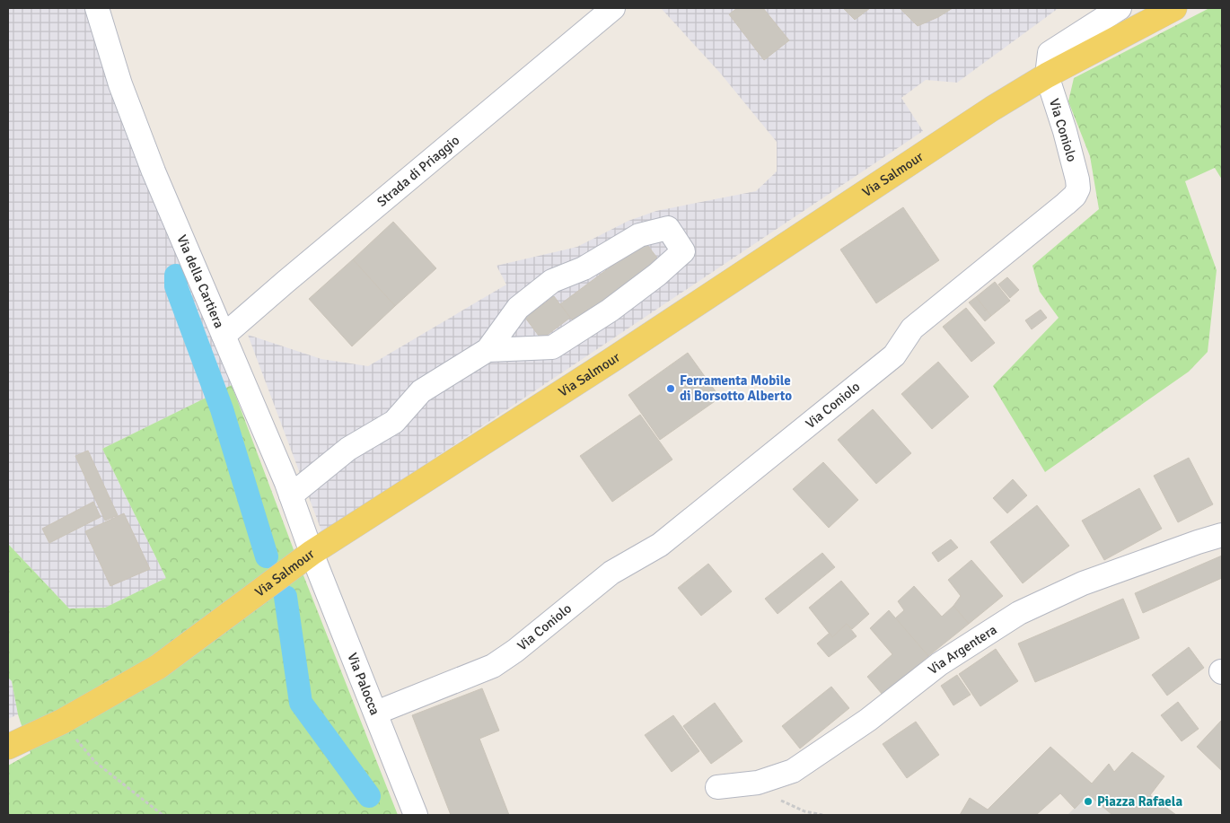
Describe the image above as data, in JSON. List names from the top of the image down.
{
  "streets": {
    "main road": ["Via Salmour"],
    "street": [
      "Via Coniolo",
      "Strada di Priaggio",
      "Via della Cartiera",
      "Via Argentera",
      "Via Palocca"
    ]
  },
  "crossings": [
    ["Via Coniolo", "Via Salmour"],
    ["Via Coniolo", "Via Palocca"],
    ["Strada di Priaggio", "Via della Cartiera"],
    ["Via Salmour", "Via della Cartiera"],
    ["Via Salmour", "Via Palocca"],
    ["Via della Cartiera", "Via Palocca"]
  ],
  "places": ["Ferramenta Mobile di Borsotto Alberto", "Piazza Rafaela"]
}
